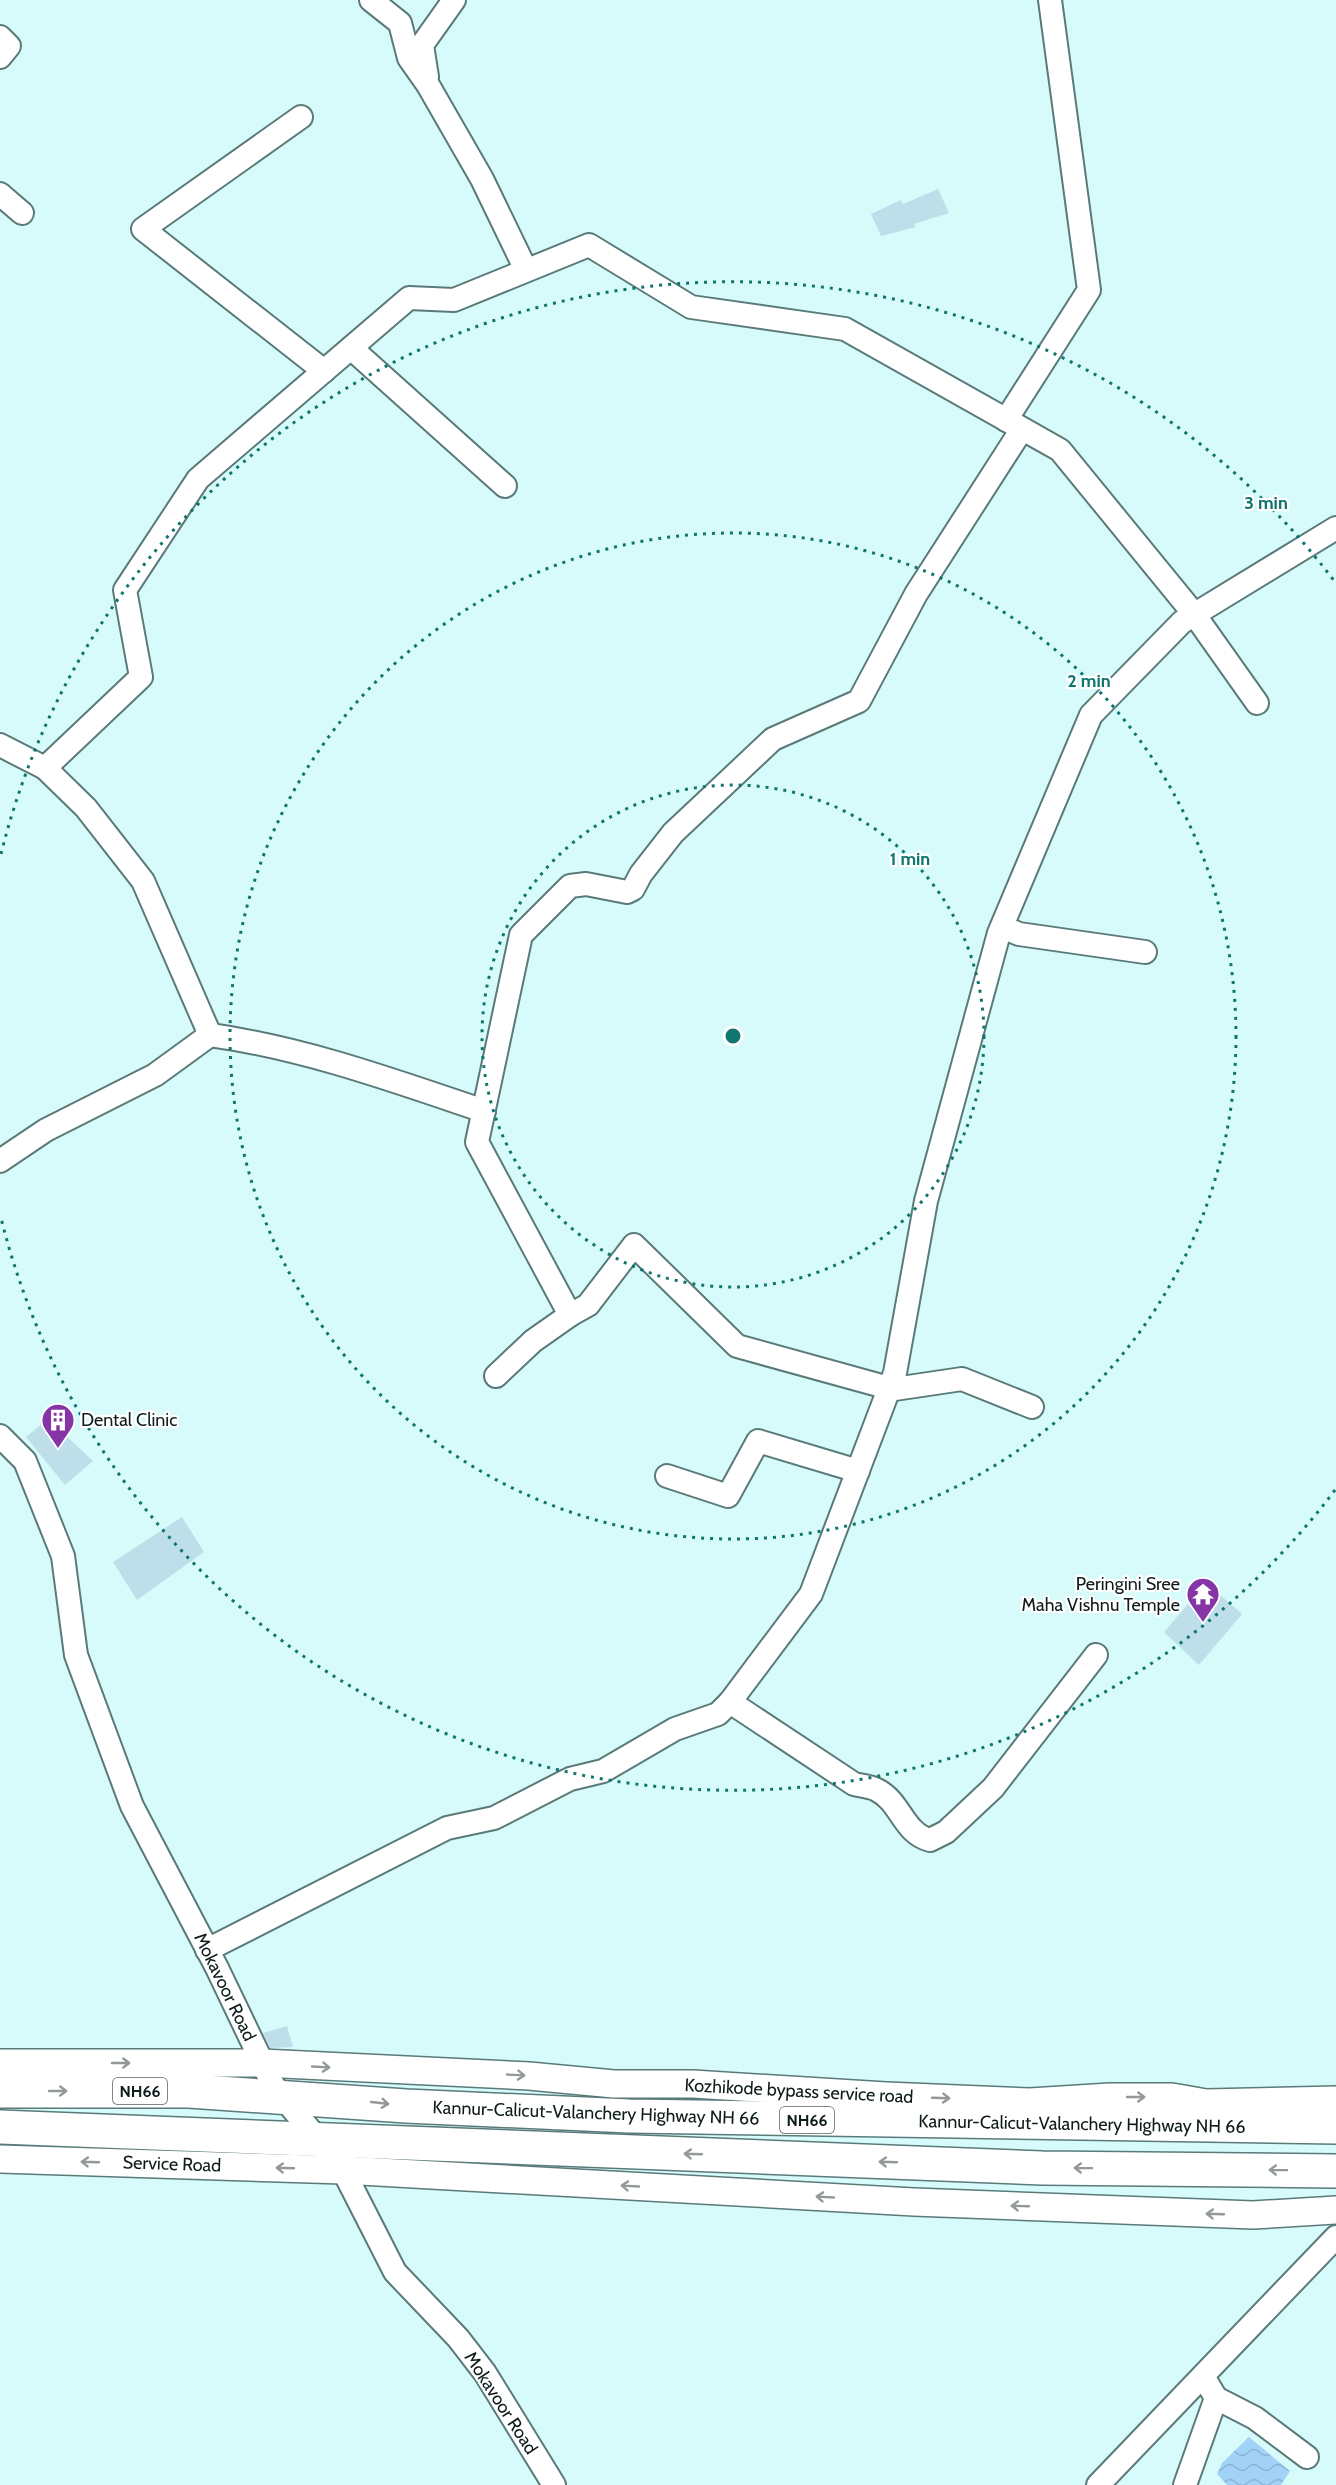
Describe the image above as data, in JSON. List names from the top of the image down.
{
  "streets": {
    "highway": ["NH66", "Kannur-Calicut-Valanchery Highway NH 66"],
    "street": ["Mokavoor Road", "Kozhikode bypass service road", "Service Road"]
  },
  "crossings": [
    ["Mokavoor Road", "Kozhikode bypass service road"],
    ["Mokavoor Road", "Kannur-Calicut-Valanchery Highway NH 66"],
    ["Mokavoor Road", "Service Road"]
  ],
  "one_way": ["Kozhikode bypass service road", "Service Road"],
  "places": {
    "building": ["Dental Clinic"],
    "temple": ["Peringini Sree Maha Vishnu Temple"]
  },
  "rings": ["3 min", "2 min", "1 min"]
}
